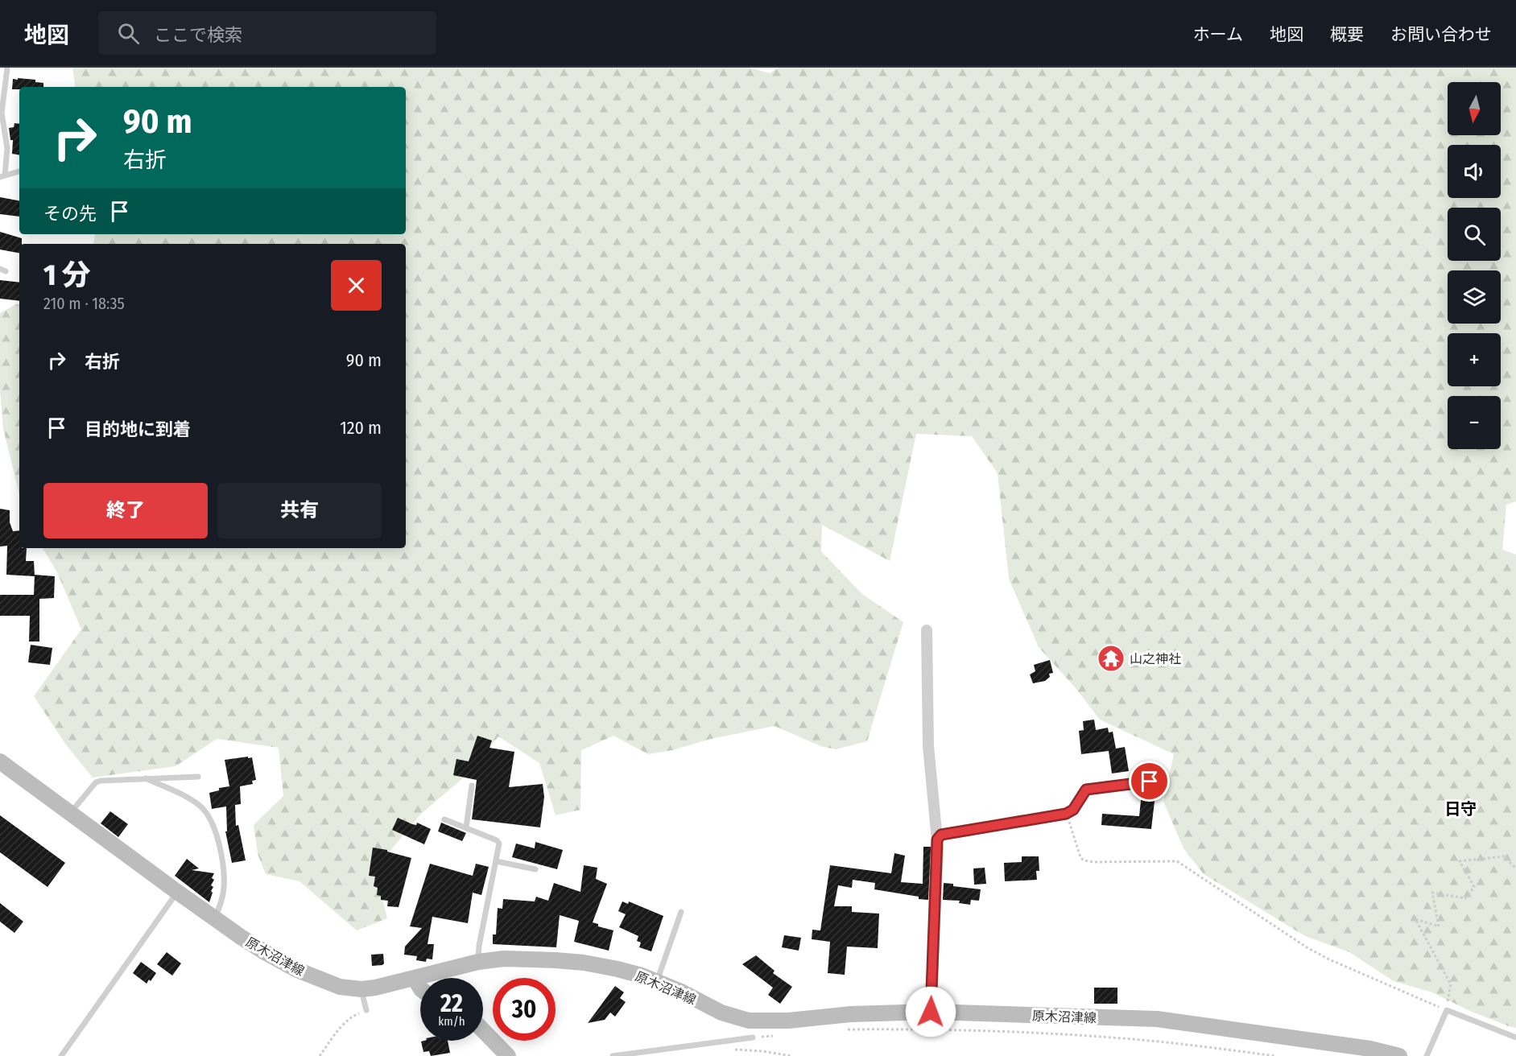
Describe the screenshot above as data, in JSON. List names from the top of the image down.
{
  "streets": {
    "main road": ["原木沼津線"]
  },
  "districts": ["日守"],
  "places": {
    "temple": ["山之神社"]
  },
  "north": "bottom",
  "page": {
    "header": "地図",
    "search": "ここで検索",
    "nav": [
      "ホーム",
      "地図",
      "概要",
      "お問い合わせ"
    ],
    "map_buttons": ["+", "−"],
    "turn": ["90 m", "右折"],
    "then": "その先",
    "heading": ["1 分", "210 m · 18:35"],
    "list": [
      {
        "name": "右折",
        "value": "90 m"
      },
      {
        "name": "目的地に到着",
        "value": "120 m"
      }
    ],
    "buttons": ["終了", "共有"],
    "speed": "22 km/h",
    "limit": "30"
  }
}
